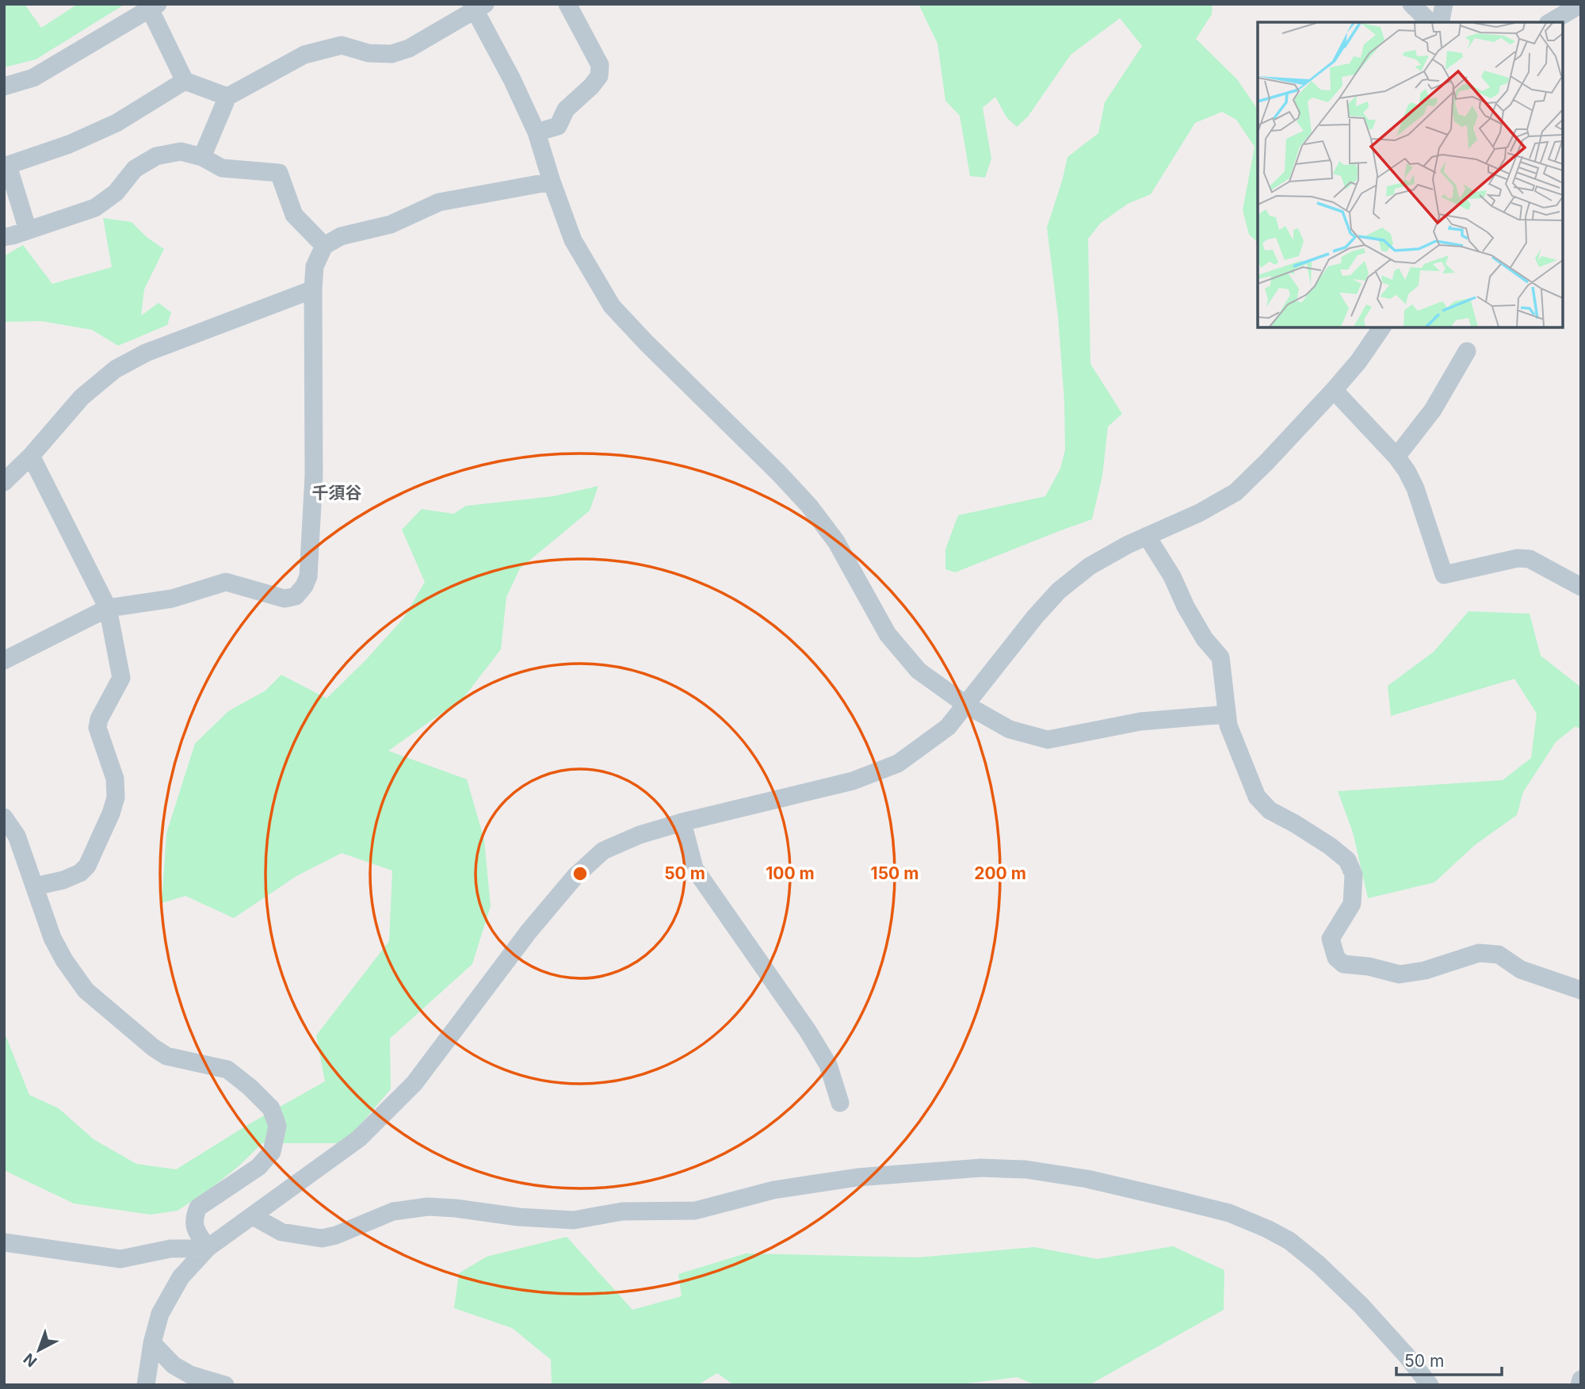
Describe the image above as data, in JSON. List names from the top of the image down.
{
  "districts": ["千須谷"],
  "scale_bar": "50 m",
  "north": "bottom left",
  "rings": [
    "50 m",
    "100 m",
    "150 m",
    "200 m"
  ]
}
